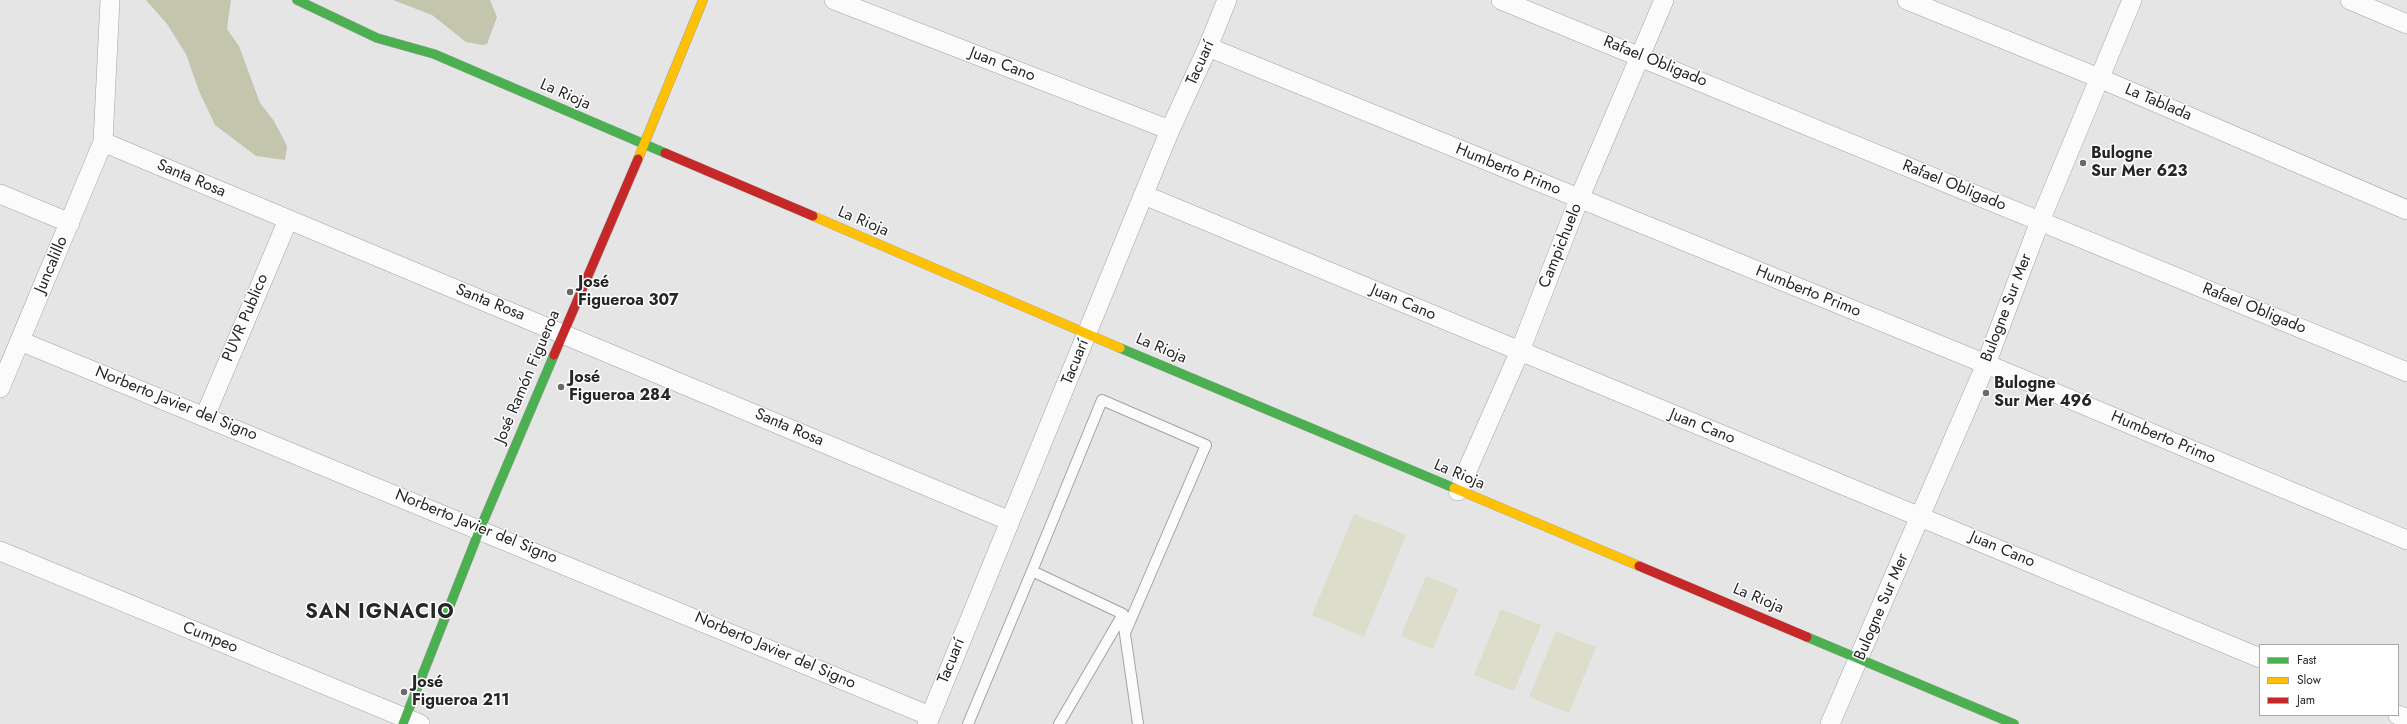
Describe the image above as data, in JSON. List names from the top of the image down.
{
  "streets": {
    "street": [
      "Rafael Obligado",
      "Tacuarí",
      "Juan Cano",
      "La Rioja",
      "La Tablada",
      "Humberto Primo",
      "Santa Rosa",
      "Campichuelo",
      "Juncalillo",
      "Bulogne Sur Mer",
      "PUVR Publico",
      "José Ramón Figueroa",
      "Norberto Javier del Signo",
      "Cumpeo"
    ]
  },
  "crossings": [
    ["Rafael Obligado", "Campichuelo"],
    ["Rafael Obligado", "Bulogne Sur Mer"],
    ["Tacuarí", "Juan Cano"],
    ["Tacuarí", "La Rioja"],
    ["Tacuarí", "Humberto Primo"],
    ["Tacuarí", "Santa Rosa"],
    ["Tacuarí", "Norberto Javier del Signo"],
    ["Juan Cano", "Campichuelo"],
    ["Juan Cano", "Bulogne Sur Mer"],
    ["La Rioja", "Campichuelo"],
    ["La Rioja", "Bulogne Sur Mer"],
    ["La Rioja", "José Ramón Figueroa"],
    ["La Tablada", "Bulogne Sur Mer"],
    ["Humberto Primo", "Campichuelo"],
    ["Humberto Primo", "Bulogne Sur Mer"],
    ["Santa Rosa", "Juncalillo"],
    ["Santa Rosa", "PUVR Publico"],
    ["Santa Rosa", "José Ramón Figueroa"],
    ["Juncalillo", "Norberto Javier del Signo"],
    ["PUVR Publico", "Norberto Javier del Signo"],
    ["José Ramón Figueroa", "Norberto Javier del Signo"],
    ["José Ramón Figueroa", "Cumpeo"]
  ],
  "districts": ["SAN IGNACIO"],
  "places": [
    "Bulogne Sur Mer 623",
    "José Figueroa 307",
    "José Figueroa 284",
    "Bulogne Sur Mer 496",
    "José Figueroa 211"
  ],
  "legend": ["Fast", "Slow", "Jam"]
}
